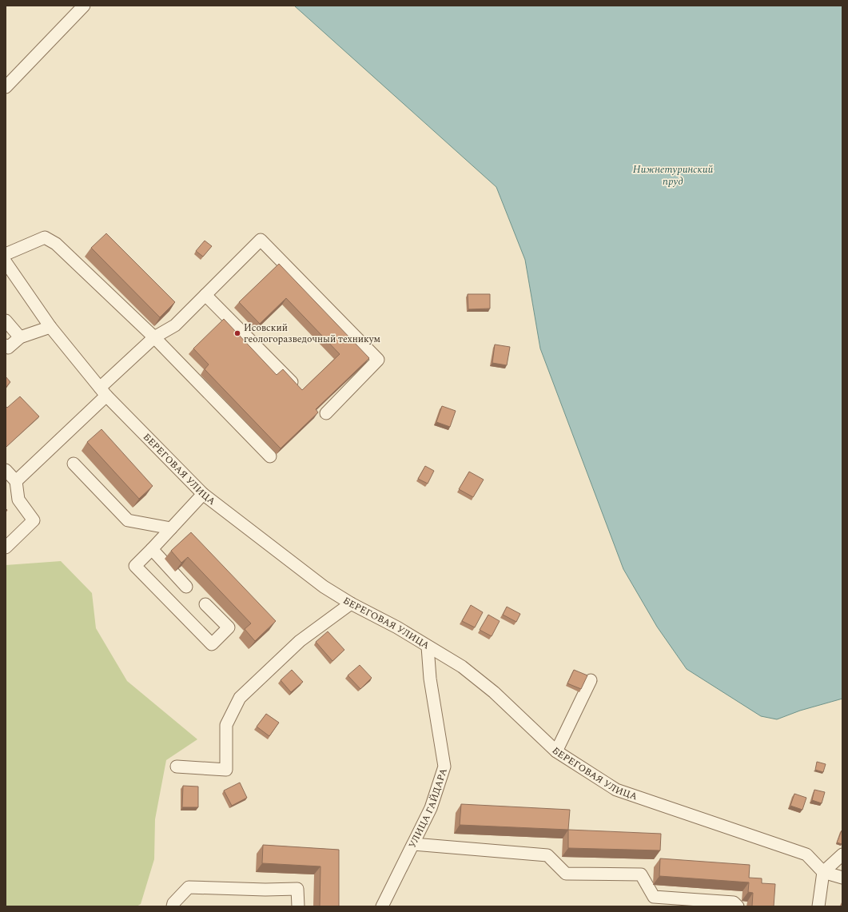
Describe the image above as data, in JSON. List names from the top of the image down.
{
  "streets": {
    "street": ["БЕРЕГОВАЯ УЛИЦА", "УЛИЦА ГАЙДАРА"]
  },
  "crossings": [
    ["БЕРЕГОВАЯ УЛИЦА", "УЛИЦА ГАЙДАРА"]
  ],
  "water": ["Нижнетуринский пруд"],
  "places": ["Исовский геологоразведочный техникум"]
}
